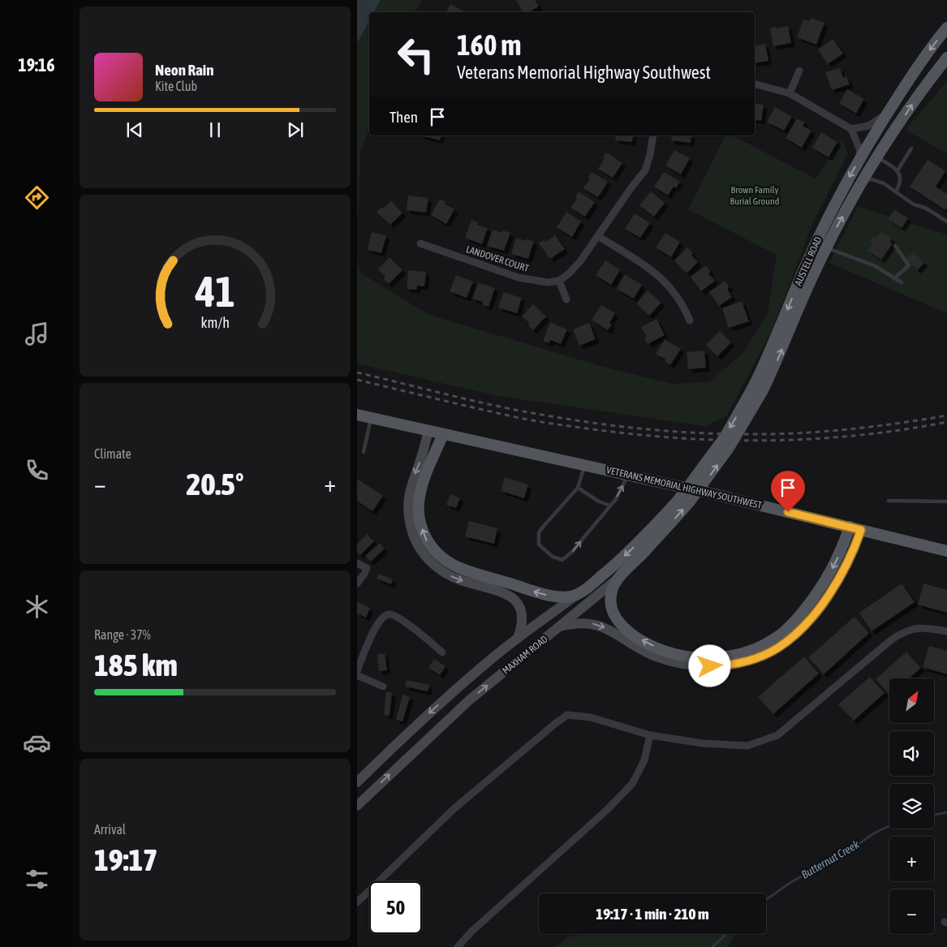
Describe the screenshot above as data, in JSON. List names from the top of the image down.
{
  "streets": {
    "main road": ["AUSTELL ROAD", "VETERANS MEMORIAL HIGHWAY SOUTHWEST", "MAXHAM ROAD"],
    "street": ["LANDOVER COURT"]
  },
  "crossings": [
    ["AUSTELL ROAD", "MAXHAM ROAD"]
  ],
  "water": ["Butternut Creek"],
  "parks": ["Brown Family Burial Ground"],
  "north": "top right",
  "page": {
    "tabs": "19:16",
    "turn": ["160 m", "Veterans Memorial Highway Southwest"],
    "song": ["Neon Rain", "Kite Club"],
    "then": "Then",
    "tile": [
      "Climate",
      ["Range · 37%", "185 km"],
      ["Arrival", "19:17"]
    ],
    "heat": ["−", "20.5°", "+"],
    "map_buttons": ["+", "−"],
    "limit": "50",
    "trip": "19:17 · 1 min · 210 m",
    "gauge": ["41", "km/h"]
  }
}
